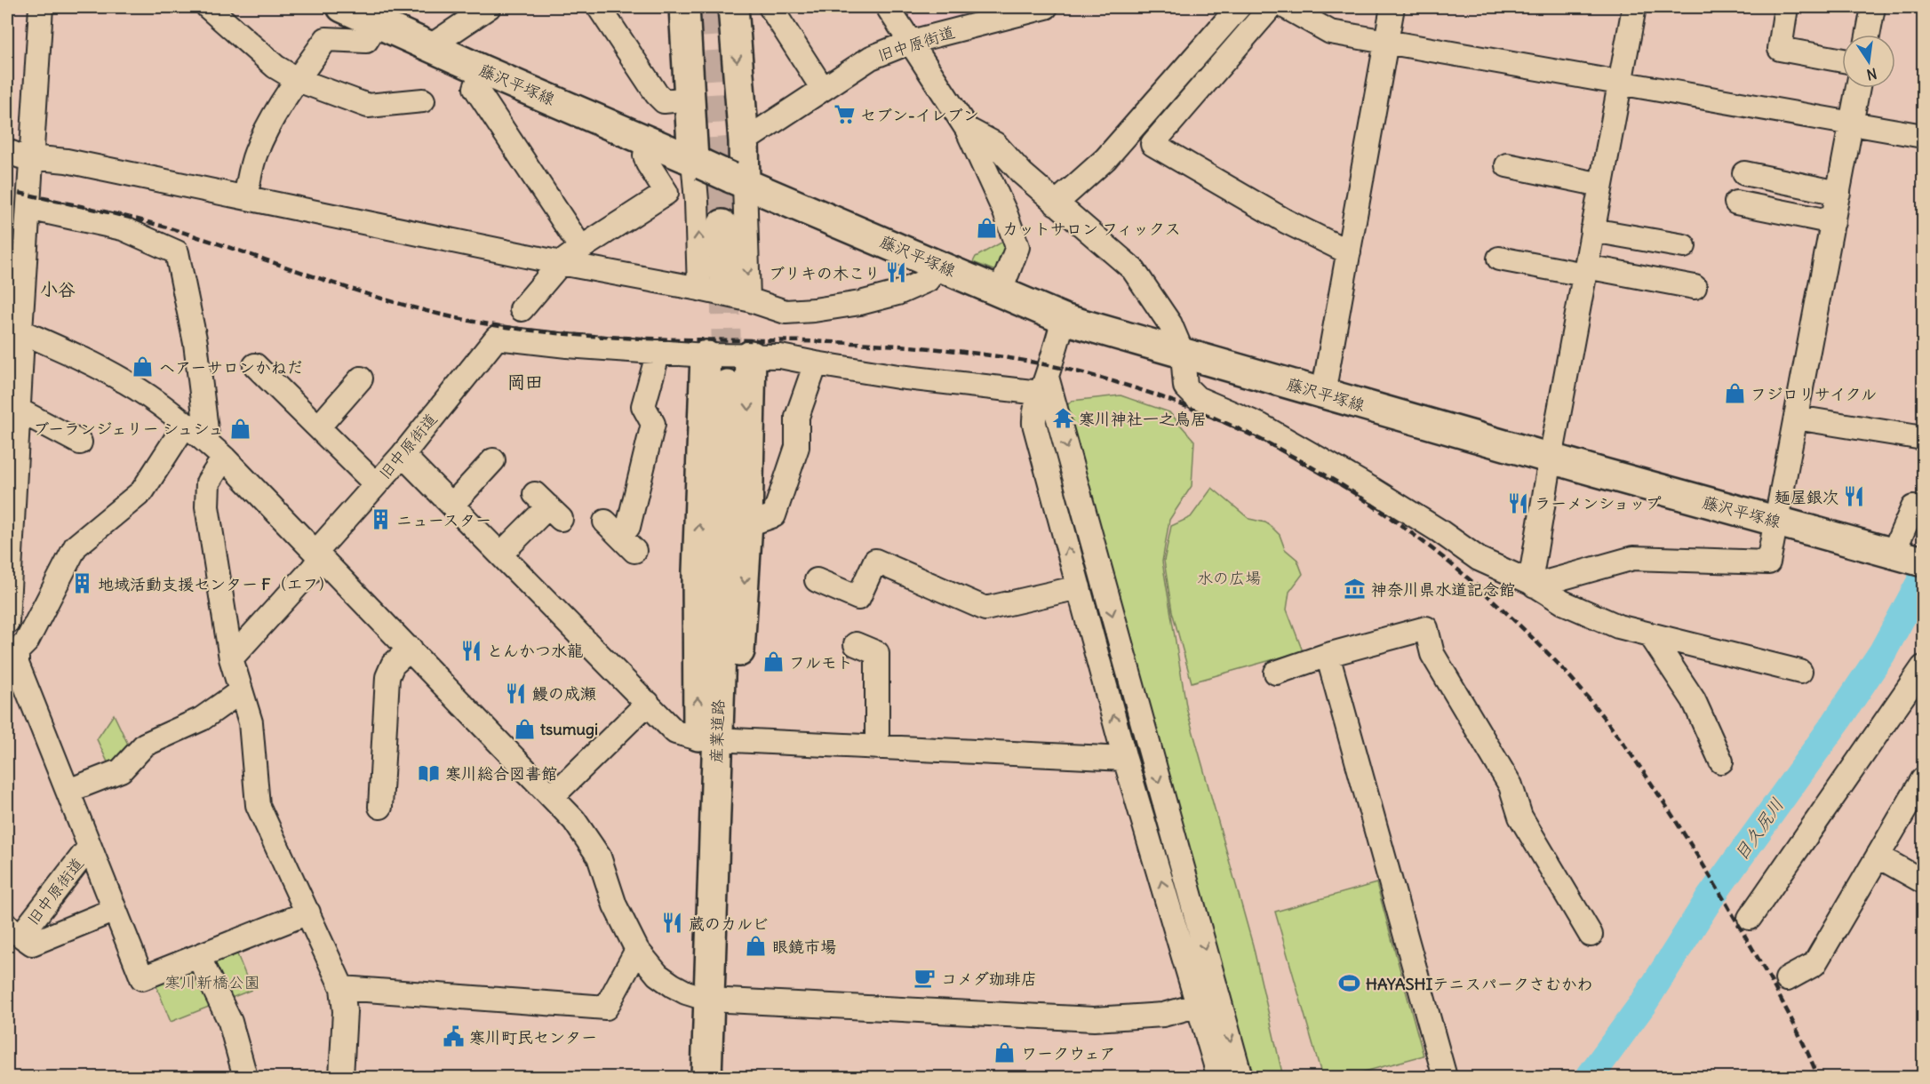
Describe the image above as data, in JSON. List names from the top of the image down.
{
  "streets": {
    "main road": ["藤沢平塚線", "産業道路"],
    "street": ["旧中原街道"]
  },
  "districts": ["小谷", "岡田"],
  "water": ["目久尻川"],
  "parks": ["水の広場", "寒川新橋公園"],
  "places": {
    "supermarket": ["セブン-イレブン"],
    "shop": [
      "カットサロン フィックス",
      "ヘアーサロンかねだ",
      "フジロリサイクル",
      "ブーランジェリー シュシュ",
      "フルモト",
      "tsumugi",
      "眼鏡市場",
      "ワークウェア"
    ],
    "restaurant": [
      "ブリキの木こり",
      "麺屋銀次",
      "ラーメンショップ",
      "とんかつ水龍",
      "鰻の成瀬",
      "蔵のカルビ"
    ],
    "temple": ["寒川神社一之鳥居"],
    "building": ["ニュースター", "地域活動支援センター F（エフ）"],
    "museum": ["神奈川県水道記念館"],
    "library": ["寒川総合図書館"],
    "cafe": ["コメダ珈琲店"],
    "sports": ["HAYASHIテニスパークさむかわ"],
    "public building": ["寒川町民センター"]
  },
  "north": "bottom"
}
